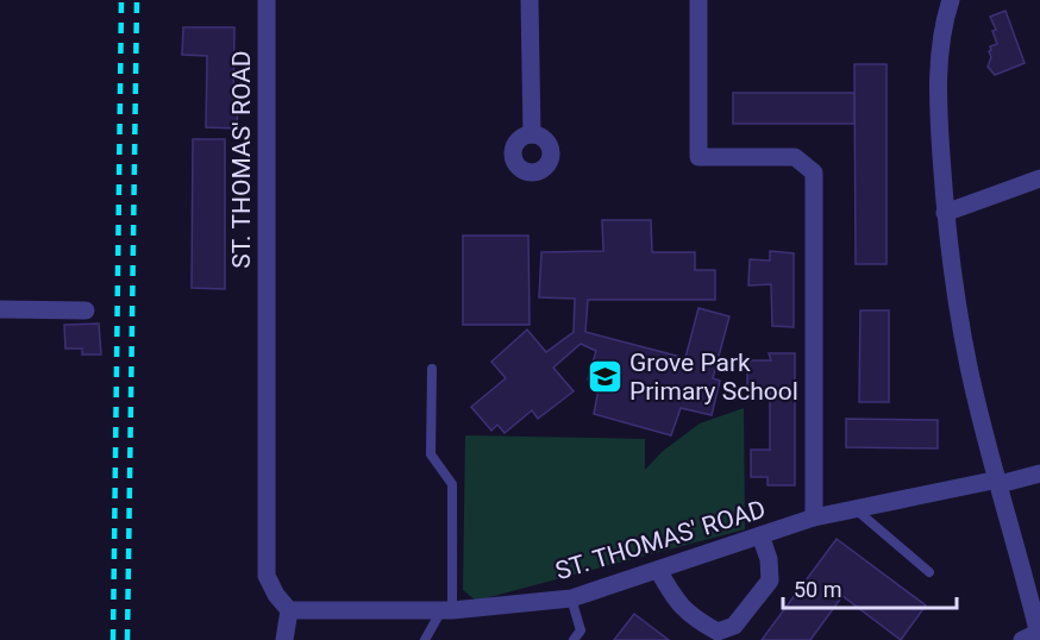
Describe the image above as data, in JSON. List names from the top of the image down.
{
  "streets": {
    "street": ["ST. THOMAS' ROAD"]
  },
  "places": {
    "school or university": ["Grove Park Primary School"]
  },
  "scale_bar": "50 m"
}
